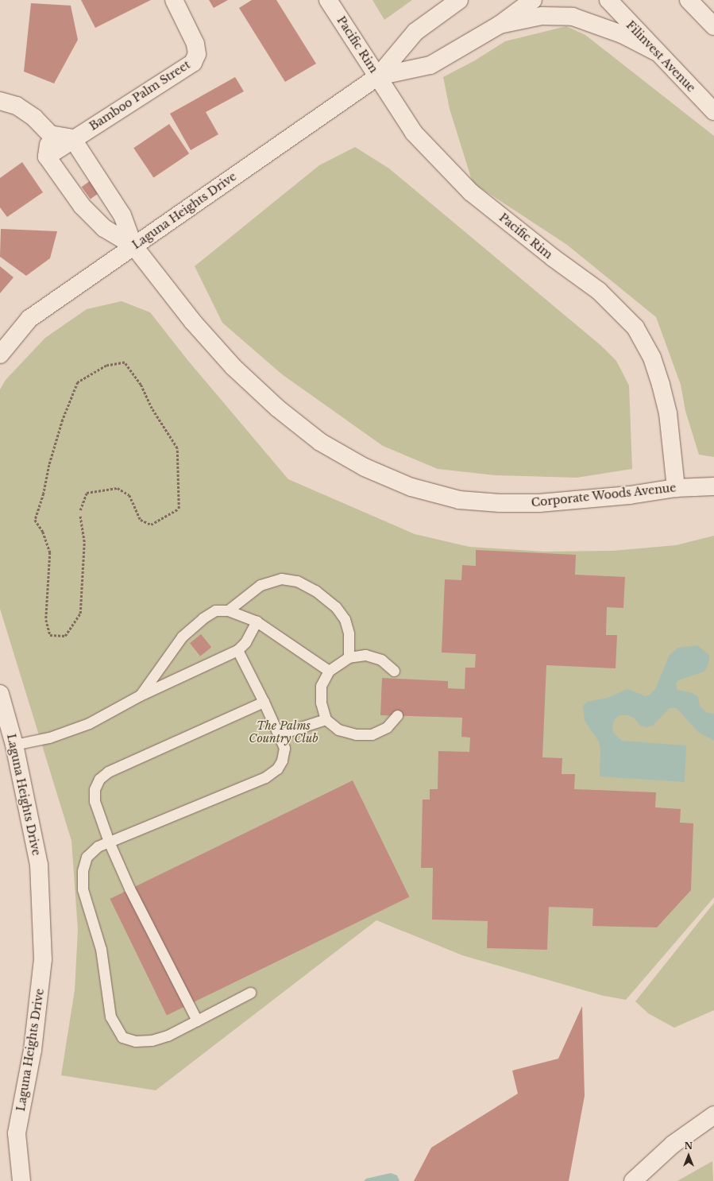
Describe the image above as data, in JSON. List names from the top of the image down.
{
  "streets": {
    "street": [
      "Pacific Rim",
      "Filinvest Avenue",
      "Bamboo Palm Street",
      "Laguna Heights Drive",
      "Corporate Woods Avenue"
    ]
  },
  "crossings": [
    ["Pacific Rim", "Laguna Heights Drive"],
    ["Pacific Rim", "Corporate Woods Avenue"],
    ["Laguna Heights Drive", "Corporate Woods Avenue"]
  ],
  "parks": ["The Palms Country Club"],
  "north": "top"
}
